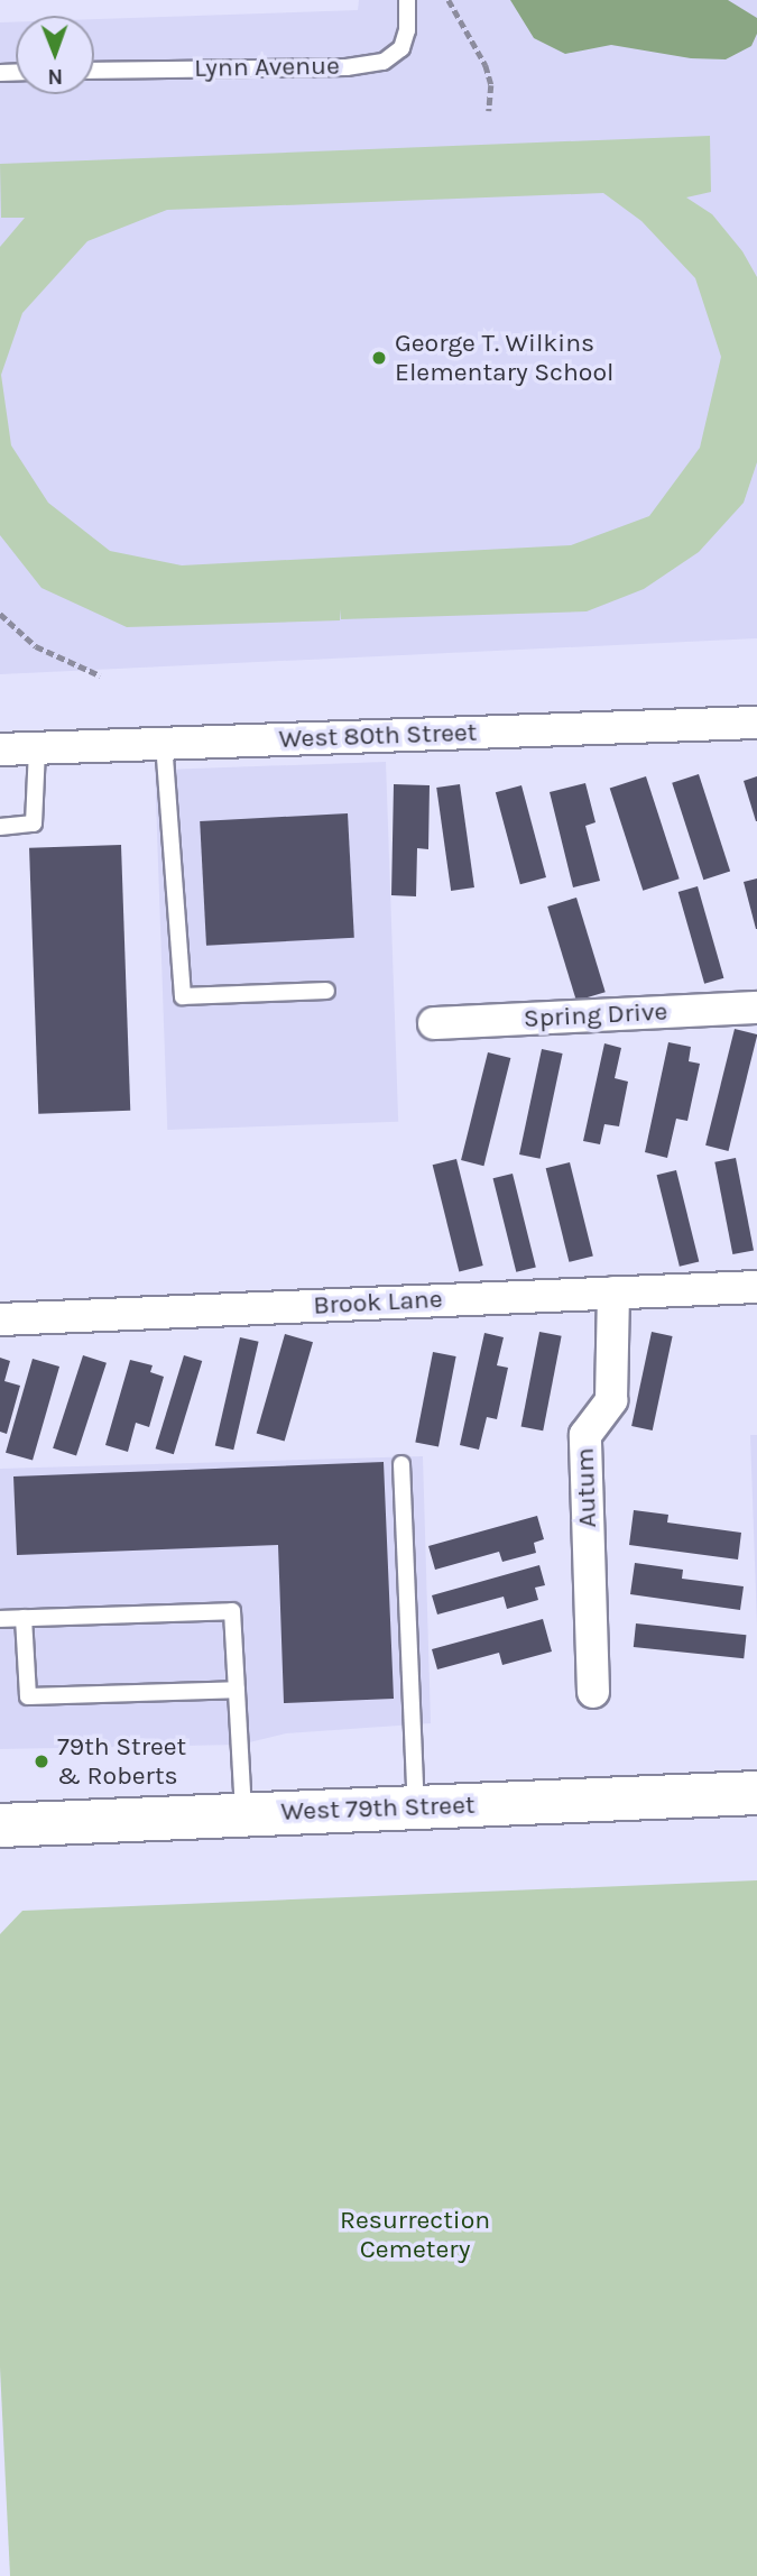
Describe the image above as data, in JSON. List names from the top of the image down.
{
  "streets": {
    "main road": ["West 79th Street"],
    "street": [
      "West 80th Street",
      "Spring Drive",
      "Brook Lane",
      "Autum"
    ],
    "lane": ["Lynn Avenue"]
  },
  "crossings": [
    ["Brook Lane", "Autum"]
  ],
  "parks": ["Resurrection Cemetery"],
  "places": ["George T. Wilkins Elementary School", "79th Street & Roberts"],
  "north": "bottom"
}
